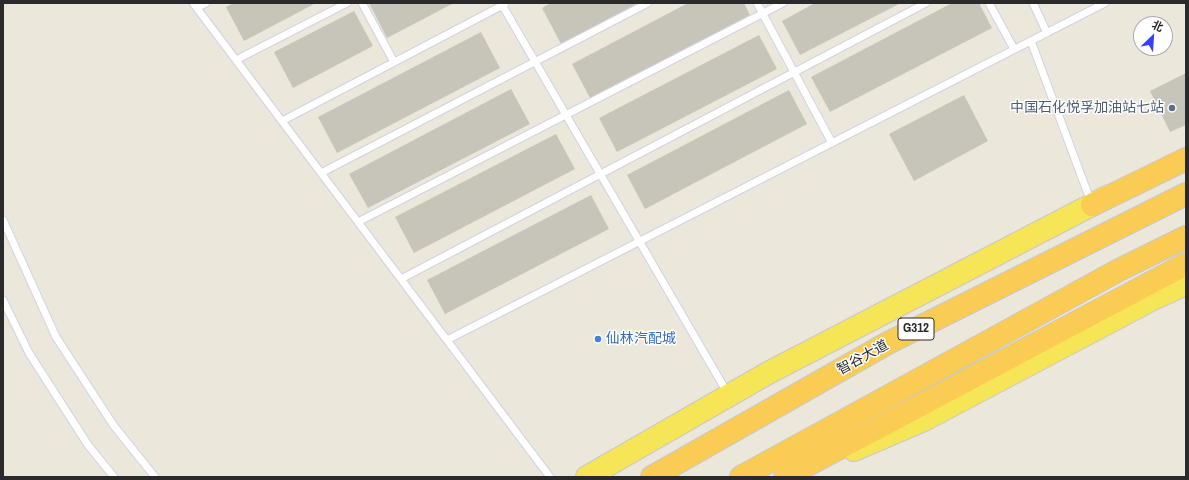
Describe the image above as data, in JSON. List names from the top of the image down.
{
  "streets": {
    "highway": ["G312", "智谷大道"]
  },
  "places": ["中国石化悦孚加油站七站", "仙林汽配城"],
  "north": "top right"
}
